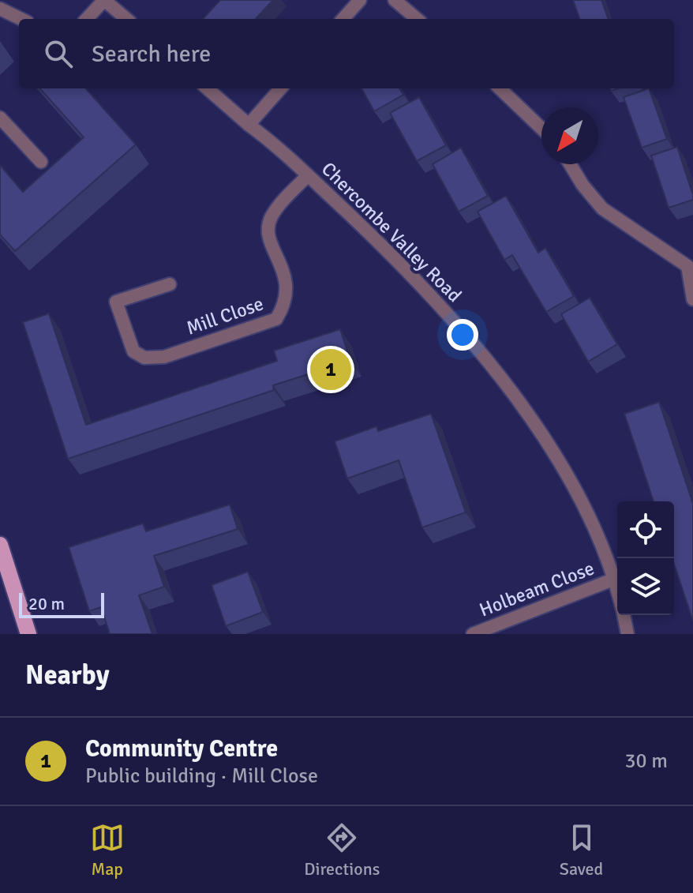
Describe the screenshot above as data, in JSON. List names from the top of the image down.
{
  "streets": {
    "street": ["Chercombe Valley Road", "Mill Close", "Holbeam Close"]
  },
  "crossings": [
    ["Chercombe Valley Road", "Mill Close"],
    ["Chercombe Valley Road", "Holbeam Close"]
  ],
  "scale_bar": "20 m",
  "north": "bottom left",
  "page": {
    "search": "Search here",
    "pins": "1",
    "scale": "20 m",
    "heading": "Nearby",
    "list": [
      {
        "mark": "1",
        "name": "Community Centre",
        "note": "Public building · Mill Close",
        "value": "30 m"
      }
    ],
    "nav": ["Map", "Directions", "Saved"]
  }
}
